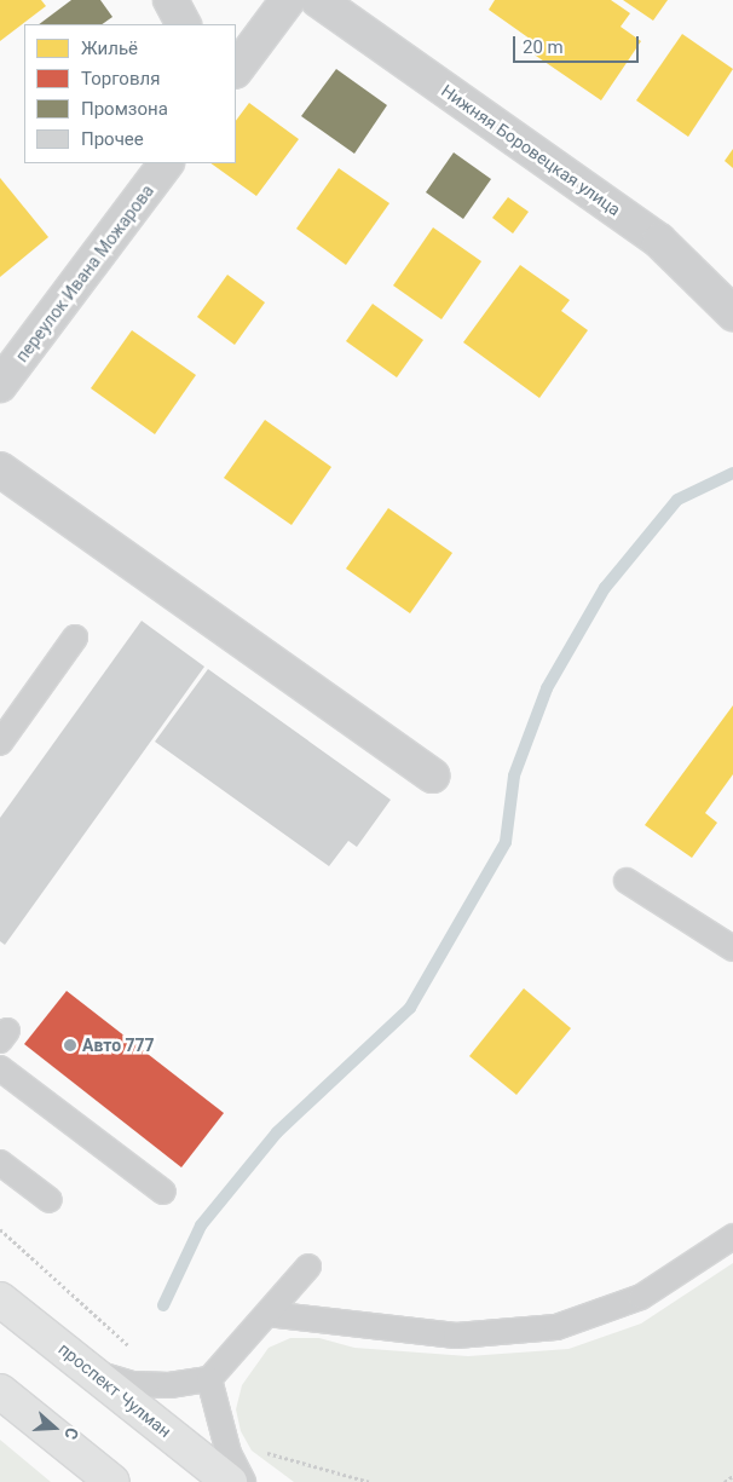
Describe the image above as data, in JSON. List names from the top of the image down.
{
  "streets": {
    "main road": ["проспект Чулман"],
    "street": ["Нижняя Боровецкая улица", "переулок Ивана Можарова"]
  },
  "places": ["Авто 777"],
  "legend": [
    "Жильё",
    "Торговля",
    "Промзона",
    "Прочее"
  ],
  "scale_bar": "20 m",
  "north": "right"
}
